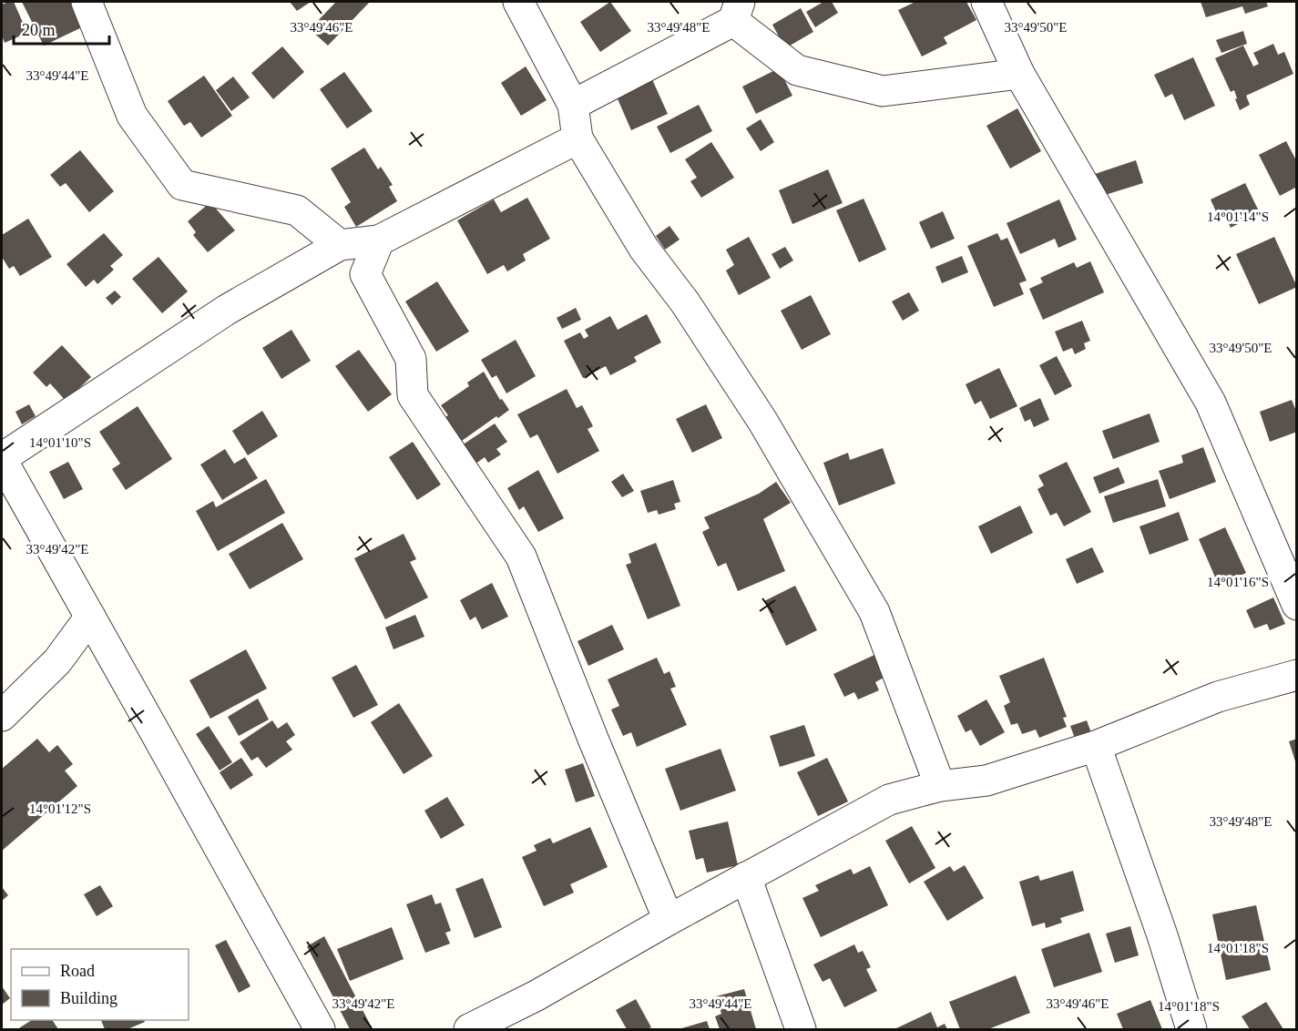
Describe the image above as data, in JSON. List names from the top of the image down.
{
  "legend": ["Road", "Building"],
  "scale_bar": "20 m",
  "coordinates": [
    "33°49'46\"E",
    "33°49'48\"E",
    "33°49'50\"E",
    "33°49'44\"E",
    "14°01'14\"S",
    "14°01'10\"S",
    "33°49'42\"E",
    "14°01'16\"S",
    "14°01'12\"S",
    "14°01'18\"S"
  ]
}
